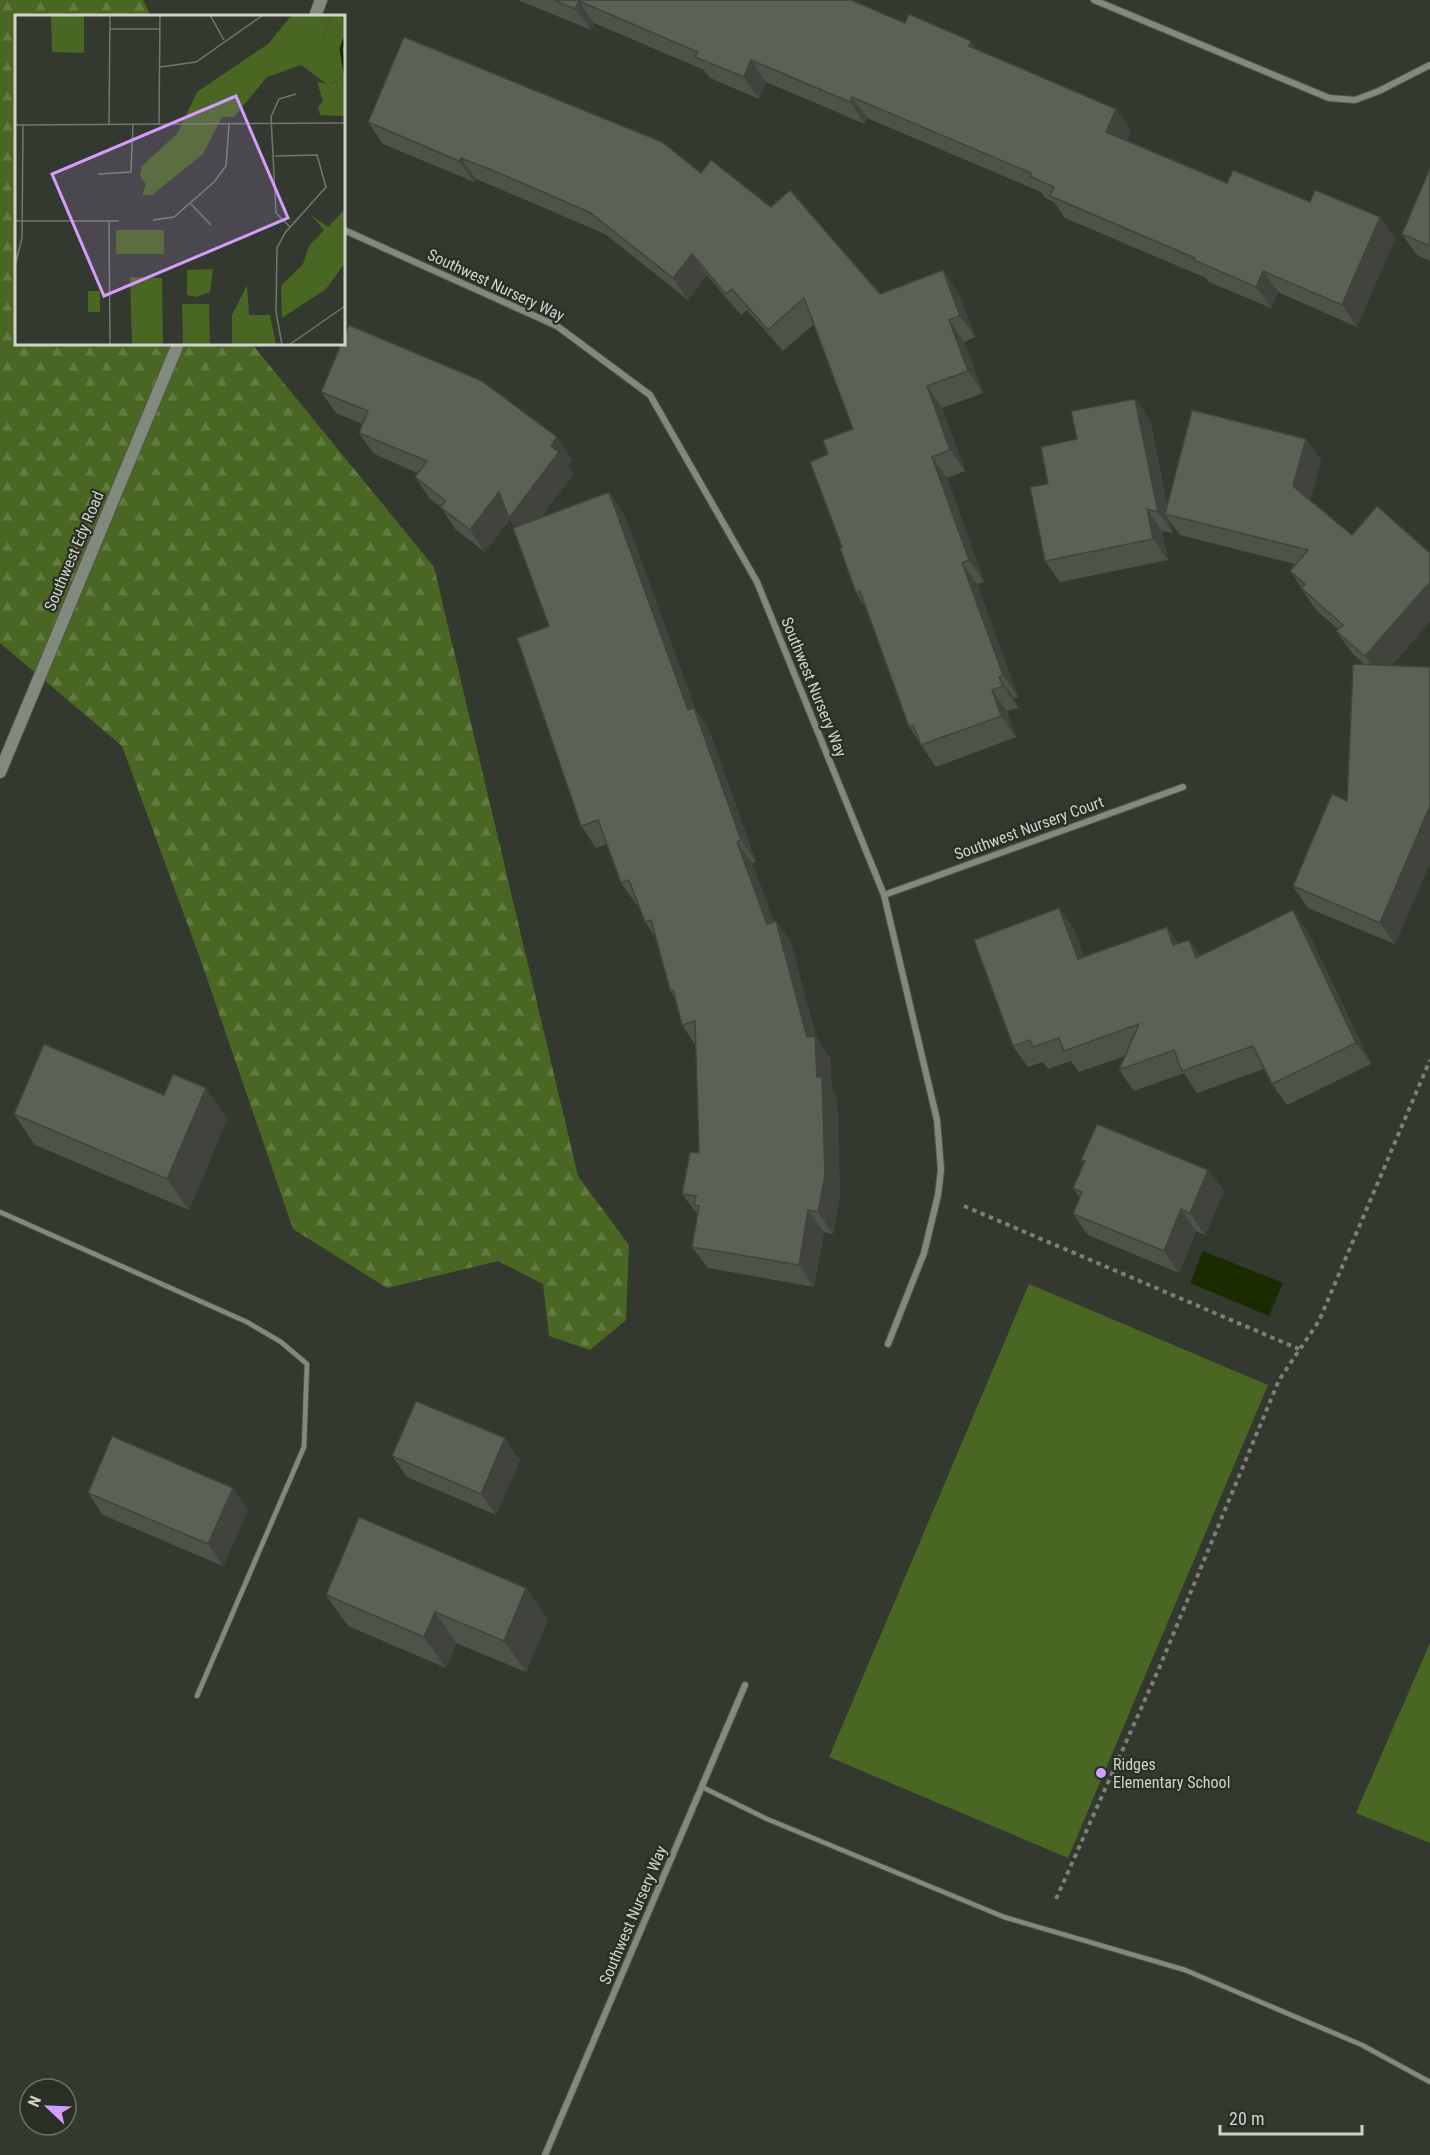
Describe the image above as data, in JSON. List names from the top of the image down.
{
  "streets": {
    "main road": ["Southwest Edy Road"],
    "street": ["Southwest Nursery Way", "Southwest Nursery Court"]
  },
  "crossings": [
    ["Southwest Nursery Way", "Southwest Nursery Court"]
  ],
  "places": ["Ridges Elementary School"],
  "scale_bar": "20 m",
  "north": "top left"
}
